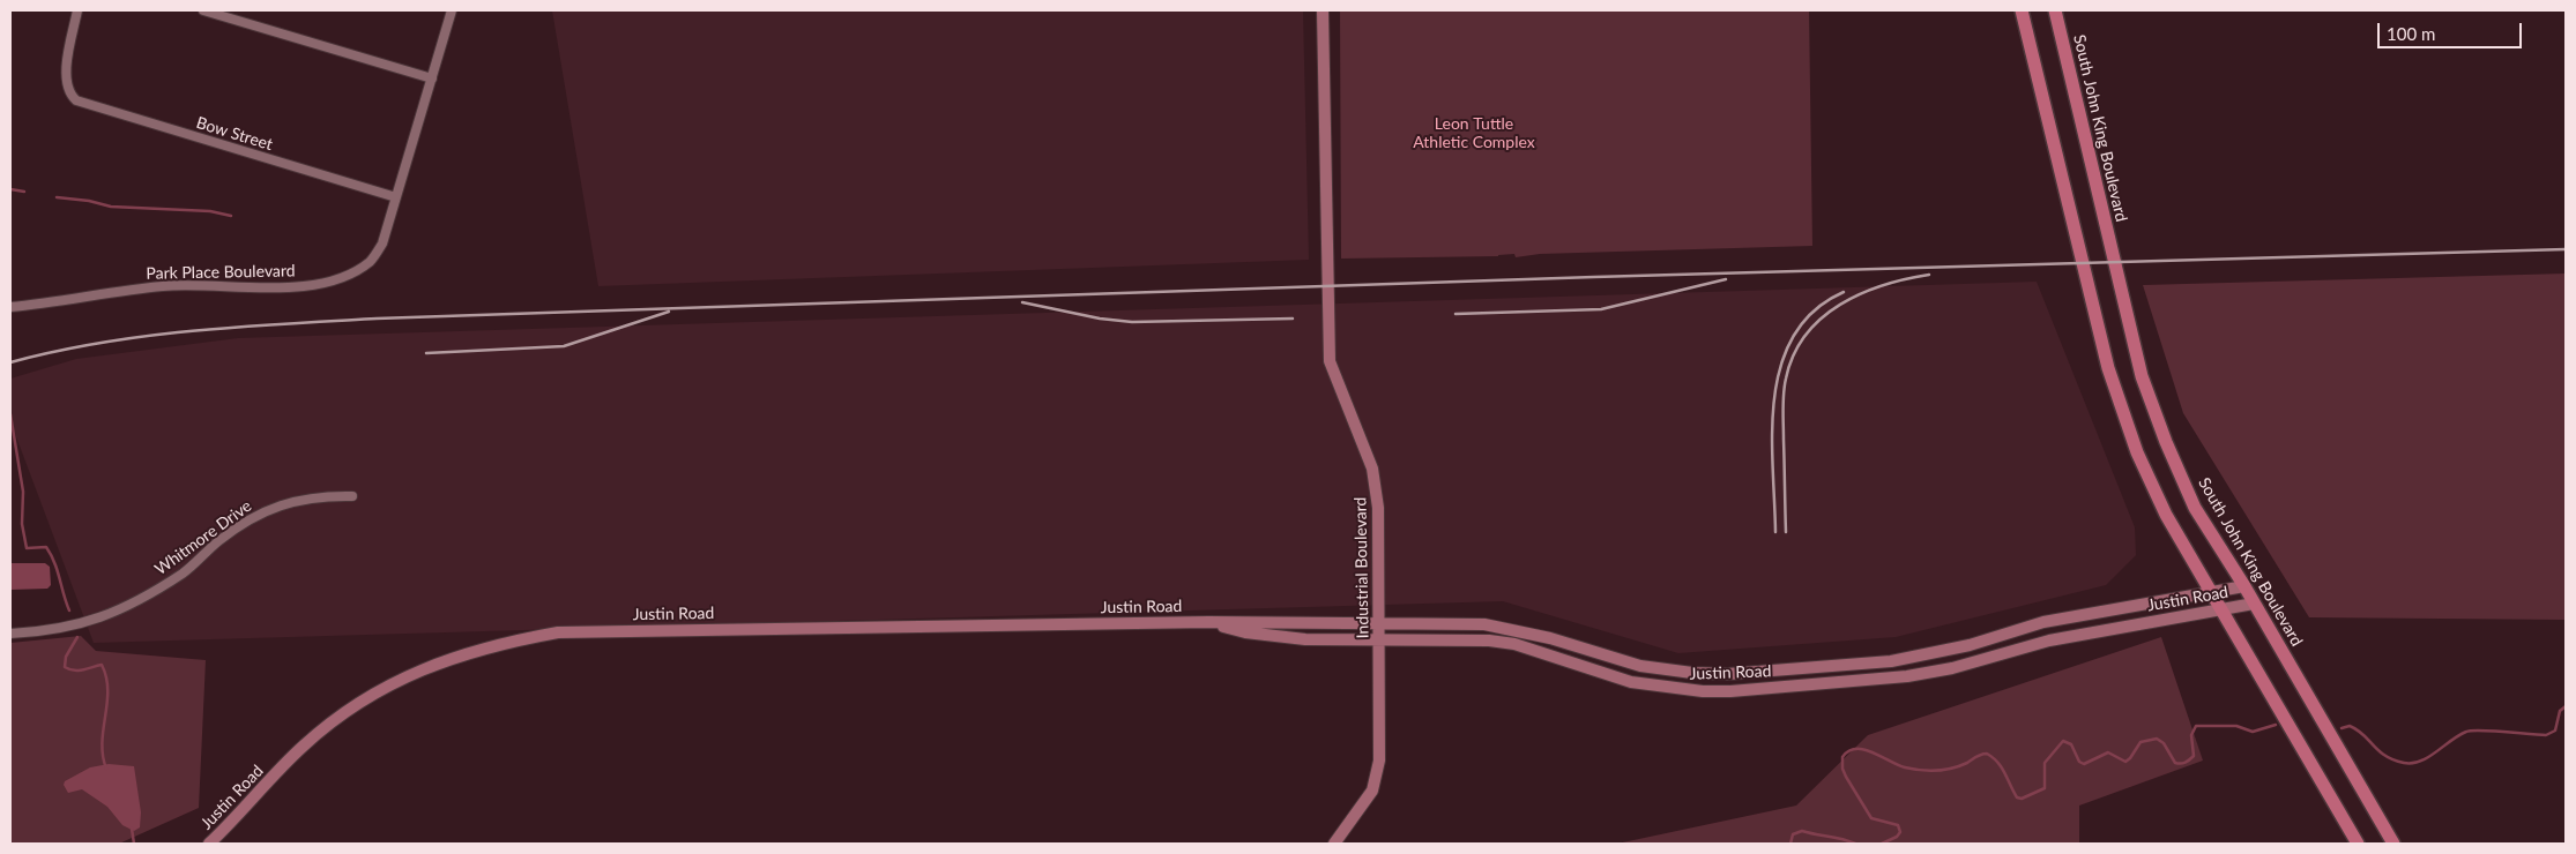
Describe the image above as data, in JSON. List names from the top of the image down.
{
  "streets": {
    "main road": ["South John King Boulevard"],
    "street": [
      "Bow Street",
      "Park Place Boulevard",
      "Whitmore Drive",
      "Industrial Boulevard",
      "Justin Road"
    ]
  },
  "crossings": [
    ["South John King Boulevard", "Justin Road"],
    ["Bow Street", "Park Place Boulevard"],
    ["Industrial Boulevard", "Justin Road"]
  ],
  "parks": ["Leon Tuttle Athletic Complex"],
  "scale_bar": "100 m"
}
